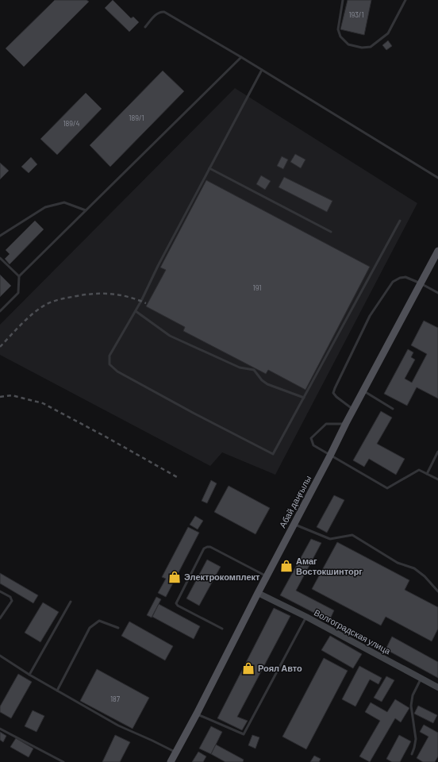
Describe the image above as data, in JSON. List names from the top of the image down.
{
  "streets": {
    "main road": ["Абай даңғылы"],
    "street": ["Волгоградская улица"]
  },
  "crossings": [
    ["Абай даңғылы", "Волгоградская улица"]
  ],
  "places": {
    "shop": ["Амаг Востокшинторг", "Электрокомплект", "Роял Авто"]
  },
  "house_numbers": [
    "193/1",
    "189/1",
    "189/4",
    "191",
    "187"
  ]
}
